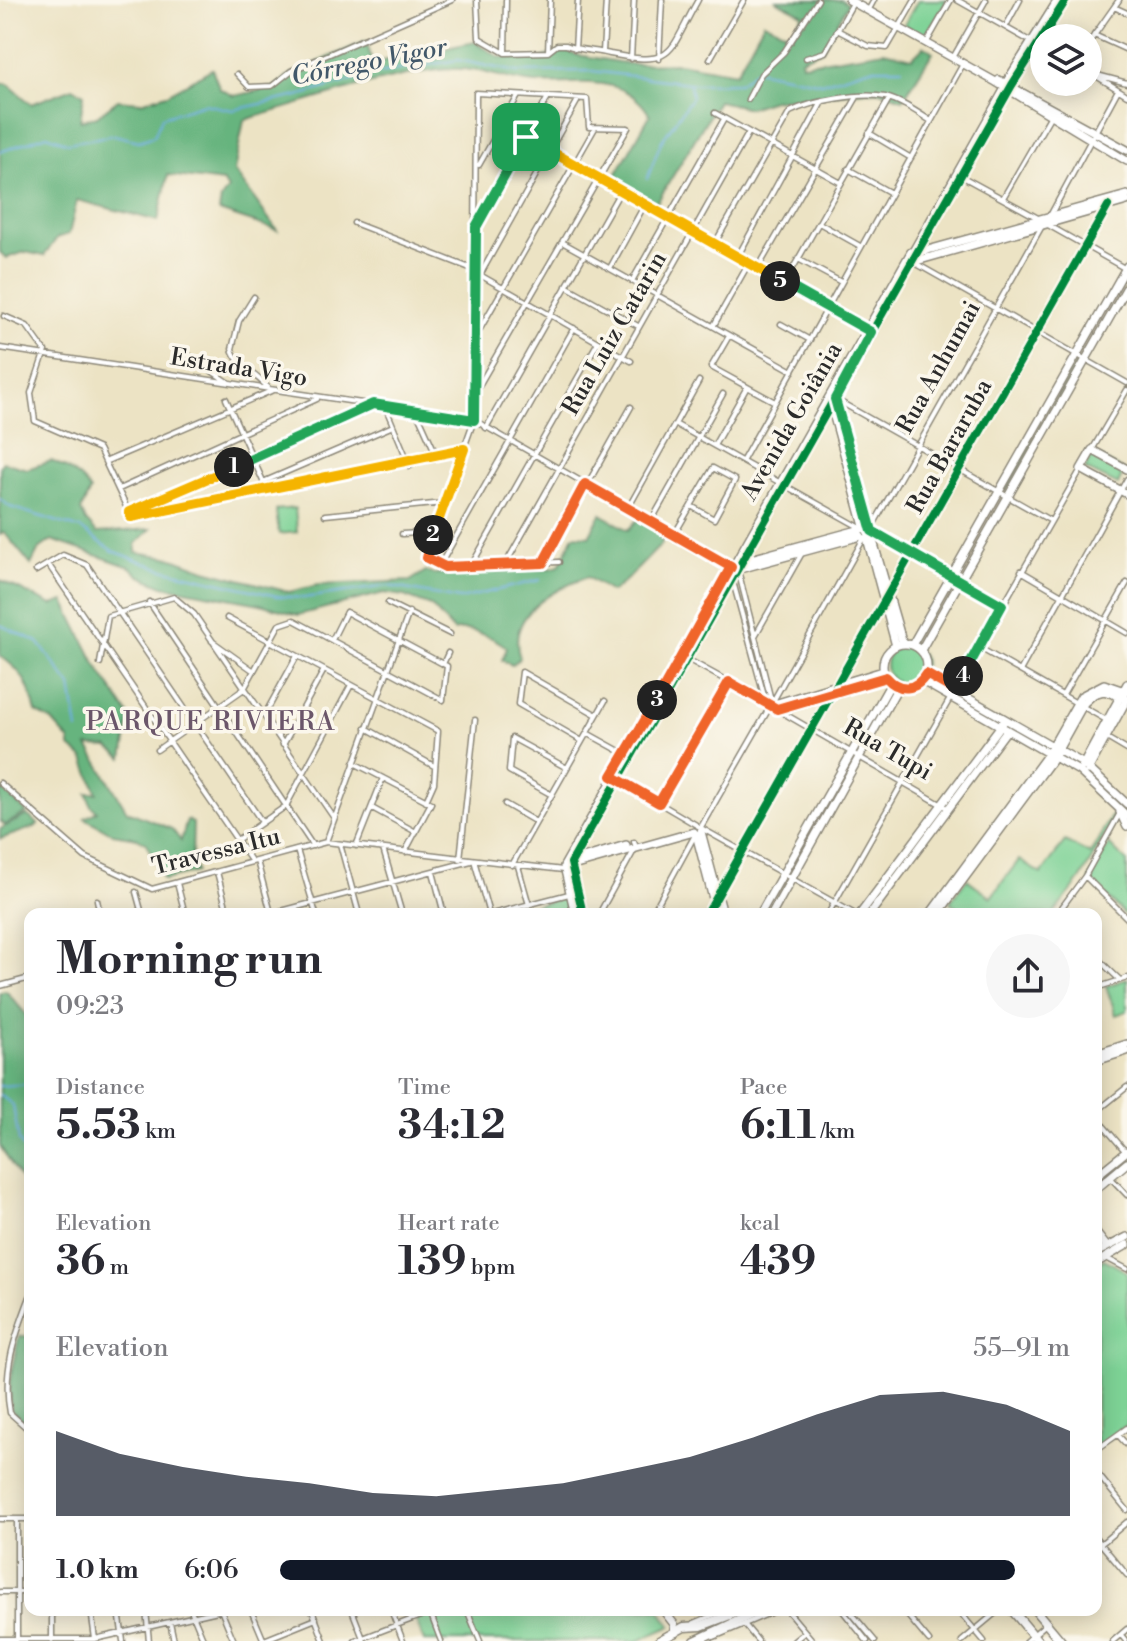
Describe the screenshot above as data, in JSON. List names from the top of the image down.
{
  "streets": {
    "street": [
      "Rua Luiz Catarin",
      "Estrada Vigo",
      "Rua Anhumai",
      "Avenida Goiânia",
      "Rua Bararuba",
      "Rua Tupi",
      "Travessa Itu"
    ]
  },
  "crossings": [
    ["Rua Anhumai", "Rua Tupi"],
    ["Avenida Goiânia", "Rua Tupi"],
    ["Avenida Goiânia", "Travessa Itu"],
    ["Rua Bararuba", "Rua Tupi"]
  ],
  "districts": ["PARQUE RIVIERA"],
  "water": ["Córrego Vigor"],
  "page": {
    "pins": [
      "5",
      "1",
      "2",
      "4",
      "3"
    ],
    "heading": ["Morning run", "09:23"],
    "stats": [
      ["Distance", "5.53 km"],
      ["Time", "34:12"],
      ["Pace", "6:11 /km"],
      ["Elevation", "36 m"],
      ["Heart rate", "139 bpm"],
      ["kcal", "439"]
    ],
    "chart": ["Elevation", "55–91 m"],
    "list": [
      {
        "name": "1.0 km",
        "note": "6:06"
      }
    ]
  }
}
